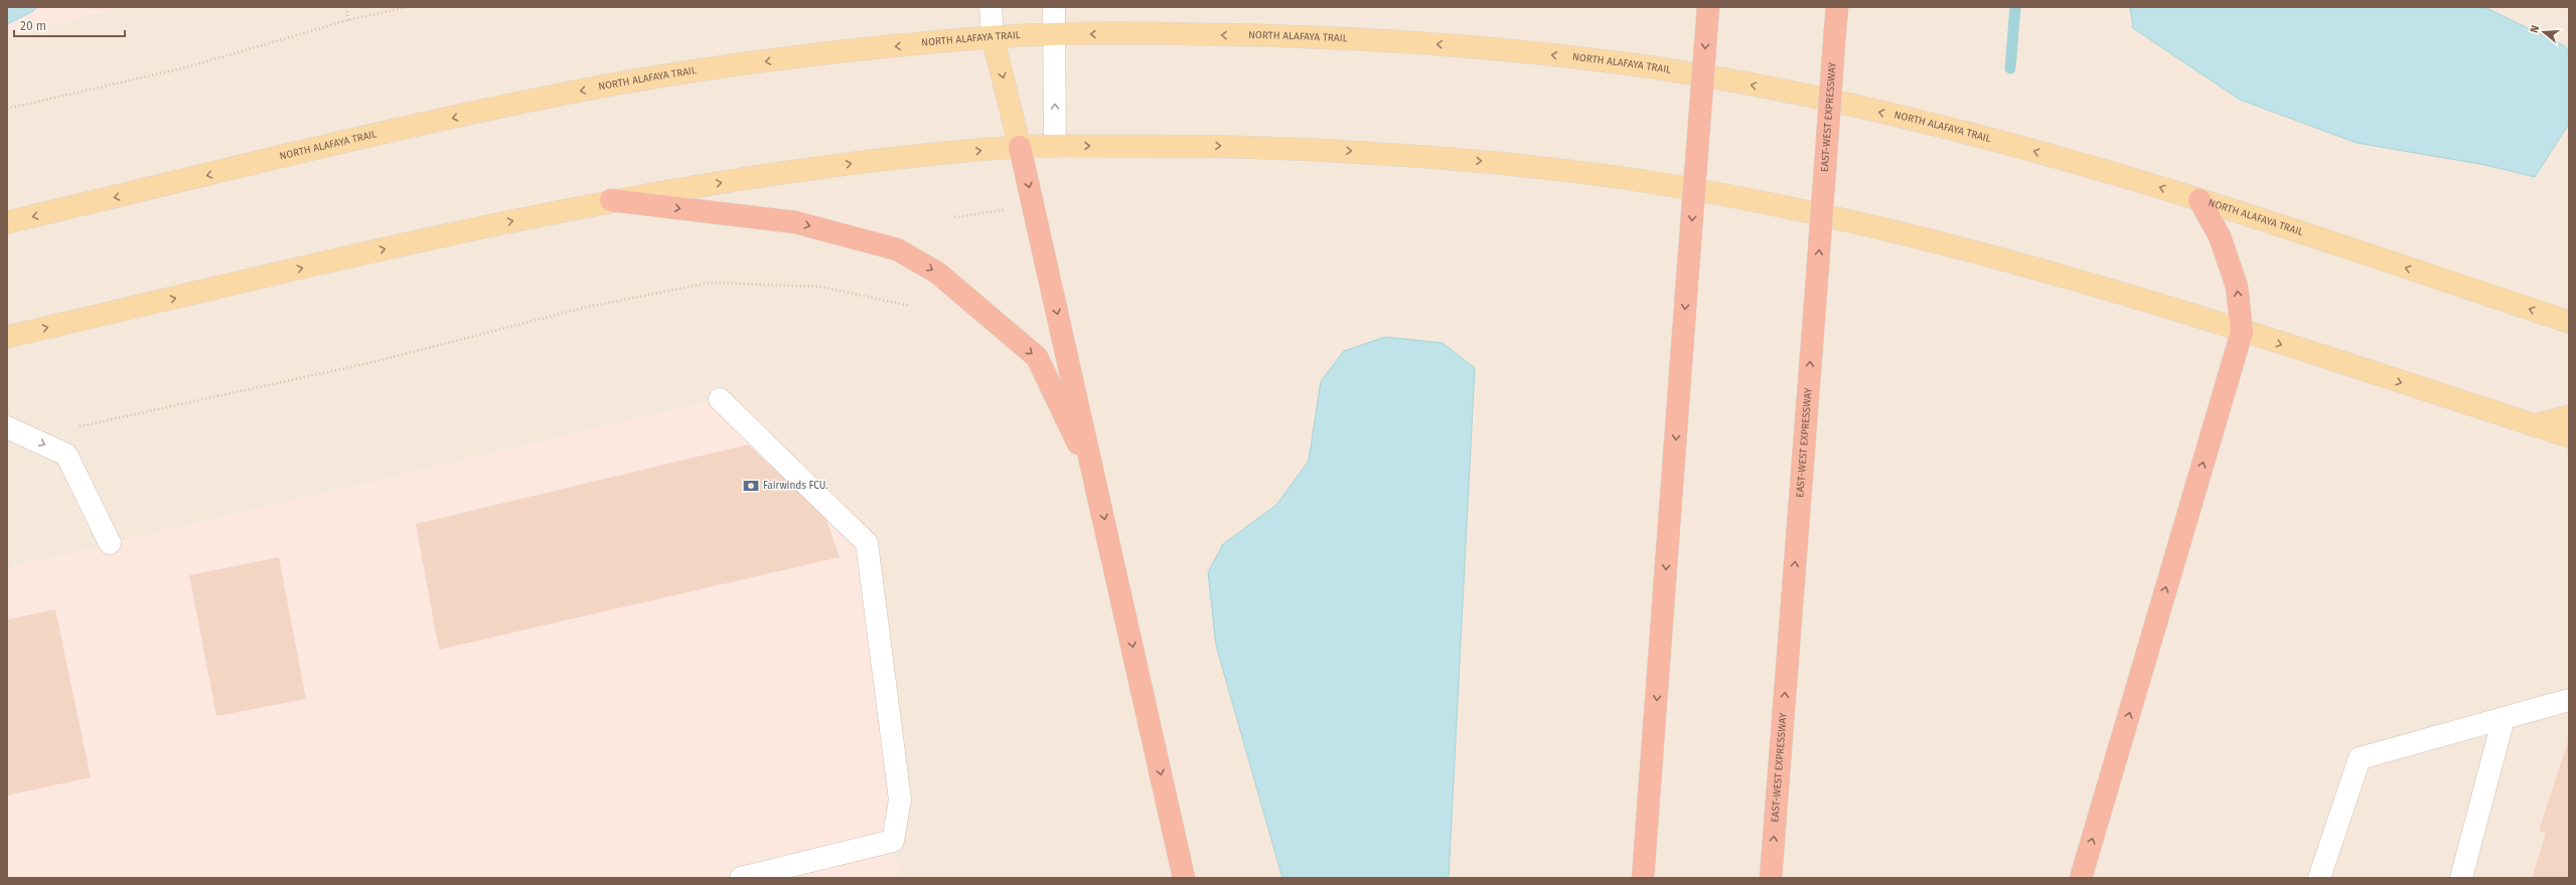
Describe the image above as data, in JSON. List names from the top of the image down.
{
  "streets": {
    "highway": ["EAST-WEST EXPRESSWAY"],
    "main road": ["NORTH ALAFAYA TRAIL"]
  },
  "places": {
    "bank": ["Fairwinds FCU."]
  },
  "scale_bar": "20 m",
  "north": "left"
}
